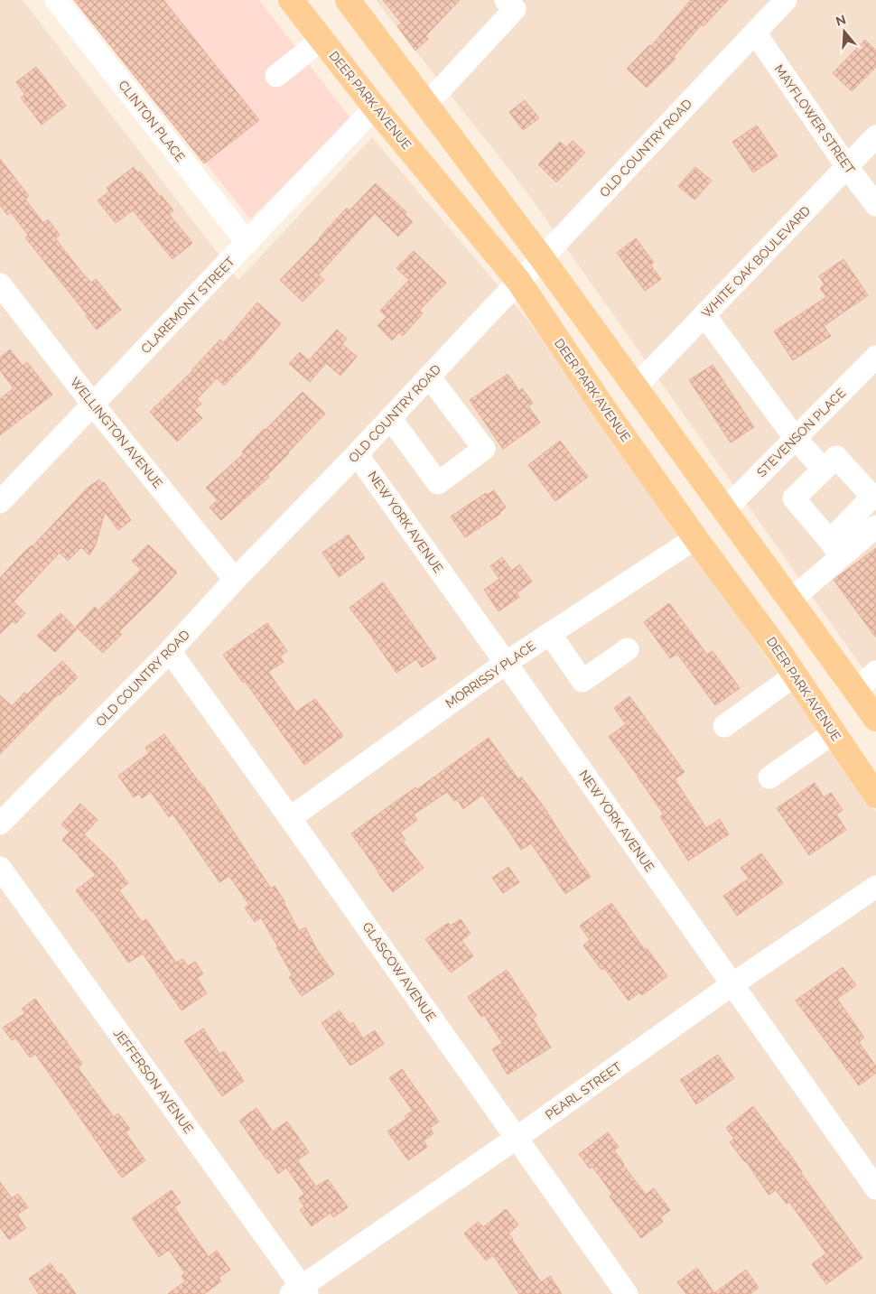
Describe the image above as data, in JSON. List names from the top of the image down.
{
  "streets": {
    "main road": ["DEER PARK AVENUE"],
    "street": [
      "MAYFLOWER STREET",
      "CLINTON PLACE",
      "OLD COUNTRY ROAD",
      "WHITE OAK BOULEVARD",
      "CLAREMONT STREET",
      "WELLINGTON AVENUE",
      "STEVENSON PLACE",
      "NEW YORK AVENUE",
      "MORRISSY PLACE",
      "GLASCOW AVENUE",
      "JEFFERSON AVENUE",
      "PEARL STREET"
    ]
  },
  "crossings": [
    ["DEER PARK AVENUE", "OLD COUNTRY ROAD"],
    ["DEER PARK AVENUE", "CLAREMONT STREET"],
    ["DEER PARK AVENUE", "MORRISSY PLACE"],
    ["MAYFLOWER STREET", "OLD COUNTRY ROAD"],
    ["MAYFLOWER STREET", "WHITE OAK BOULEVARD"],
    ["CLINTON PLACE", "CLAREMONT STREET"],
    ["OLD COUNTRY ROAD", "WELLINGTON AVENUE"],
    ["OLD COUNTRY ROAD", "NEW YORK AVENUE"],
    ["OLD COUNTRY ROAD", "GLASCOW AVENUE"],
    ["CLAREMONT STREET", "WELLINGTON AVENUE"],
    ["NEW YORK AVENUE", "MORRISSY PLACE"],
    ["NEW YORK AVENUE", "PEARL STREET"],
    ["MORRISSY PLACE", "GLASCOW AVENUE"],
    ["GLASCOW AVENUE", "PEARL STREET"],
    ["JEFFERSON AVENUE", "PEARL STREET"]
  ],
  "north": "top"
}
